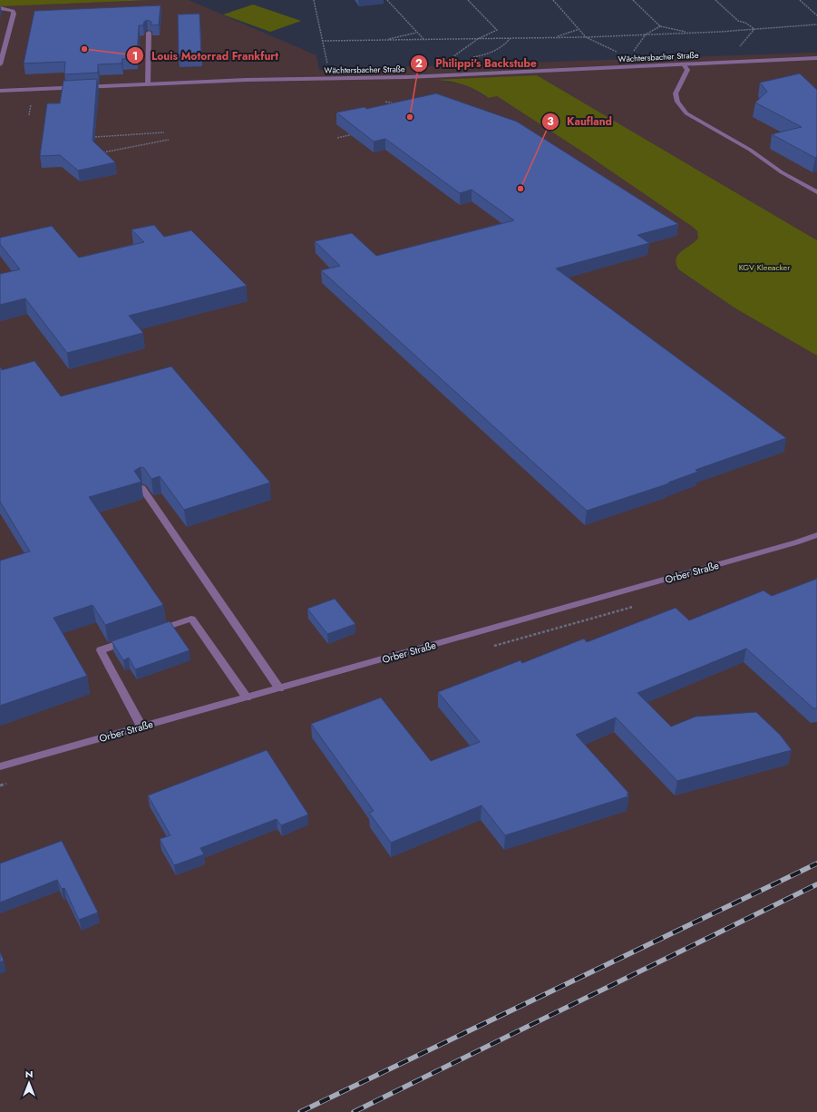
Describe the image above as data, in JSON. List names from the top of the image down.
{
  "streets": {
    "street": ["Wächtersbacher Straße", "Orber Straße"]
  },
  "parks": ["KGV Kleeacker"],
  "places": ["Louis Motorrad Frankfurt", "Philippi's Backstube", "Kaufland"],
  "north": "top"
}
